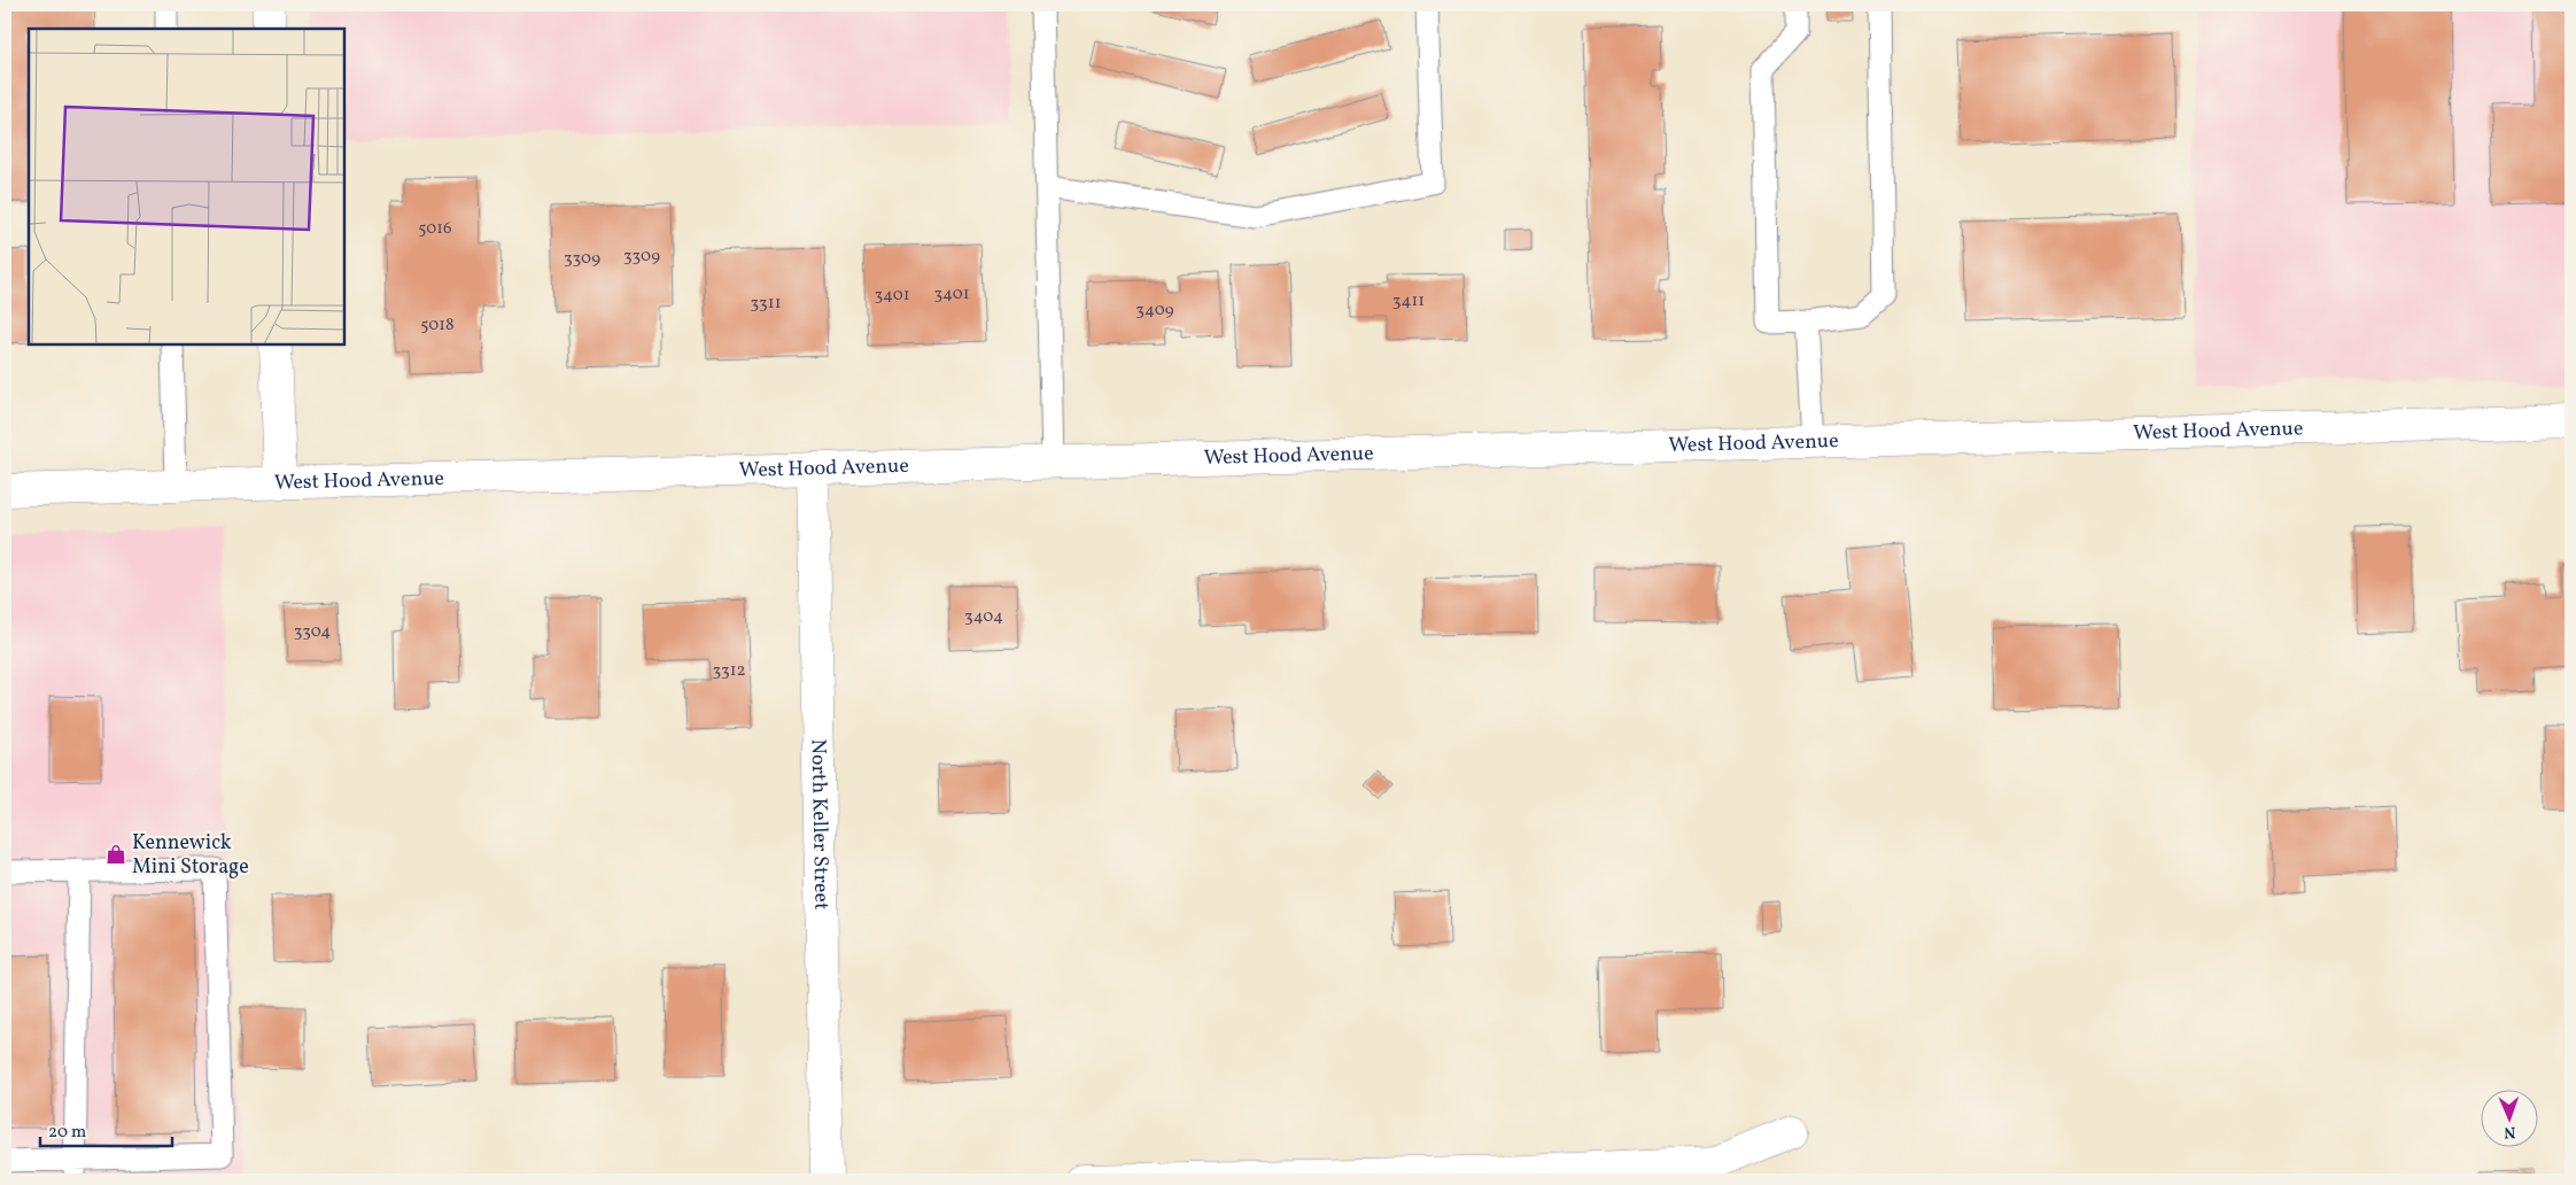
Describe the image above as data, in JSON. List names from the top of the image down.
{
  "streets": {
    "street": ["West Hood Avenue", "North Keller Street"]
  },
  "crossings": [
    ["West Hood Avenue", "North Keller Street"]
  ],
  "places": {
    "shop": ["Kennewick Mini Storage"]
  },
  "house_numbers": [
    "5016",
    "3309",
    "3309",
    "3401",
    "3401",
    "3411",
    "3311",
    "3409",
    "5018",
    "3404",
    "3304",
    "3312"
  ],
  "scale_bar": "20 m",
  "north": "bottom"
}
